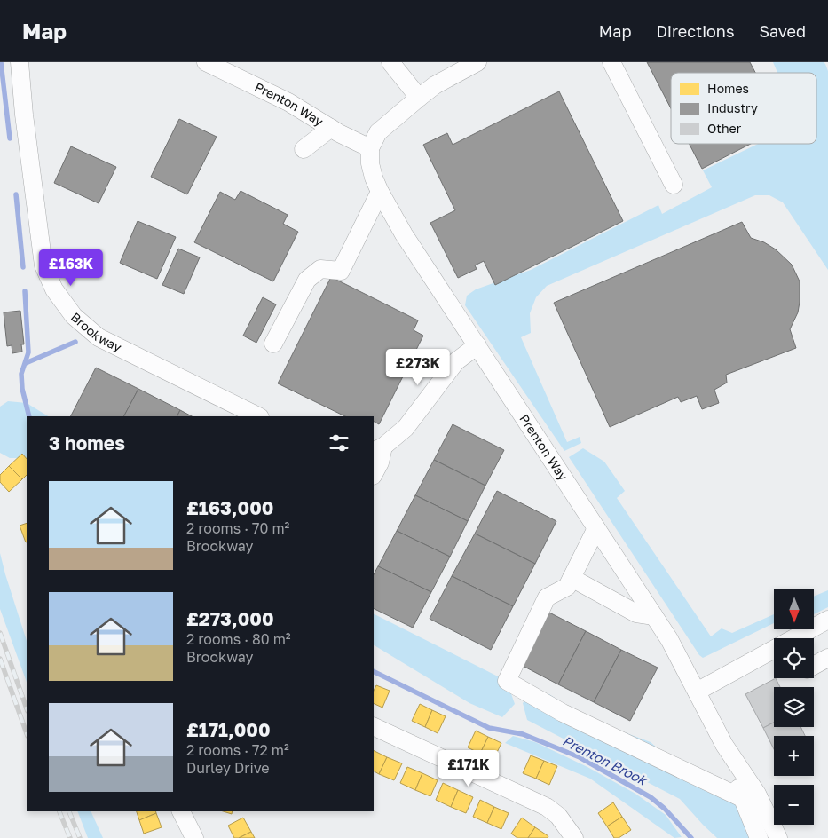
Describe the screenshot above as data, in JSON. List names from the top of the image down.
{
  "streets": {
    "street": ["Prenton Way", "Brookway"]
  },
  "water": ["Prenton Brook"],
  "legend": ["Homes", "Industry", "Other"],
  "north": "bottom",
  "page": {
    "header": "Map",
    "nav": ["Map", "Directions", "Saved"],
    "price": ["£163K", "£273K", "£171K"],
    "heading": "3 homes",
    "list": [
      {
        "name": "£163,000",
        "note": "2 rooms · 70 m² · Brookway"
      },
      {
        "name": "£273,000",
        "note": "2 rooms · 80 m² · Brookway"
      },
      {
        "name": "£171,000",
        "note": "2 rooms · 72 m² · Durley Drive"
      }
    ],
    "map_buttons": ["+", "−"]
  }
}
